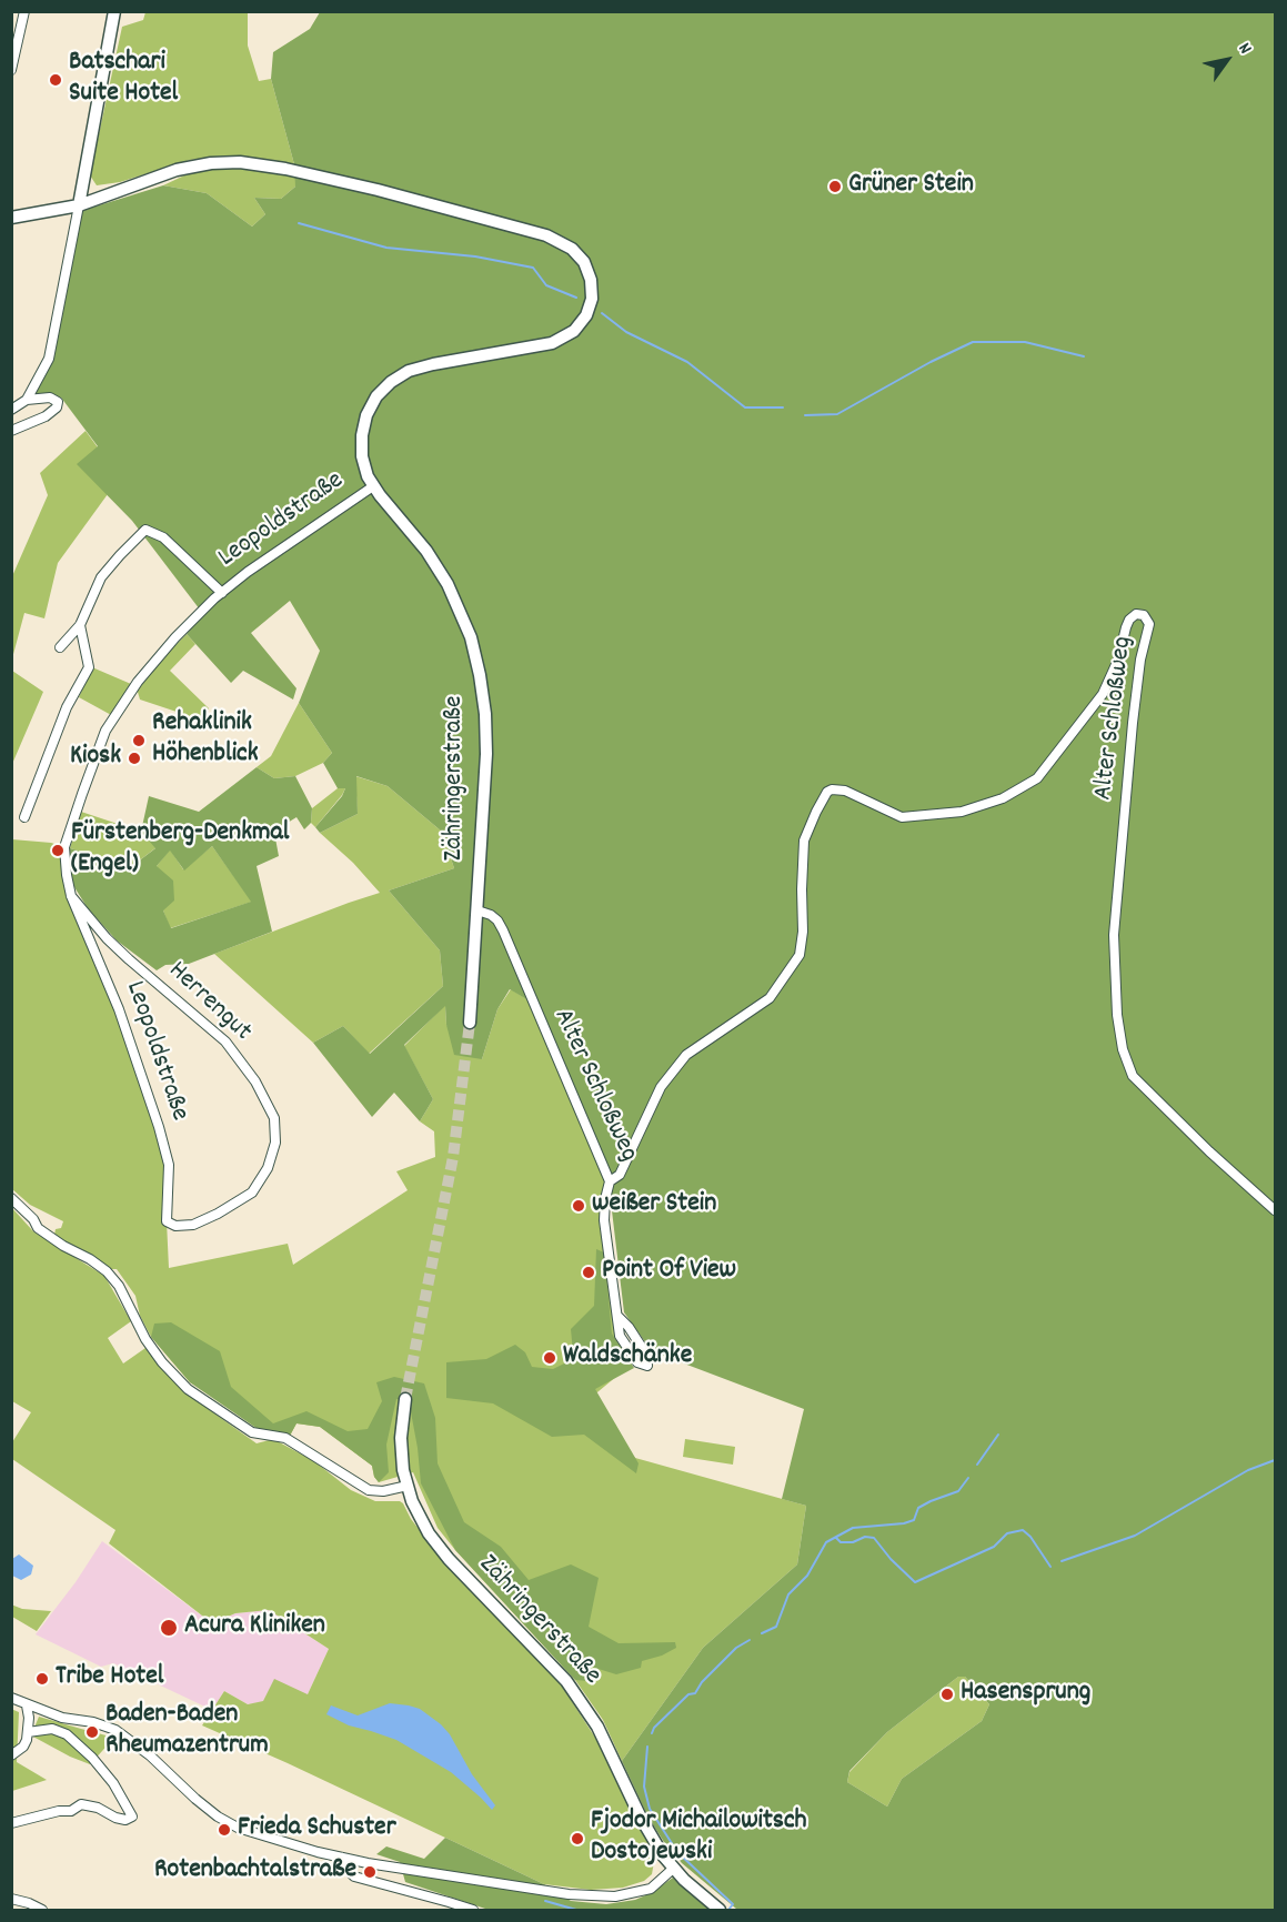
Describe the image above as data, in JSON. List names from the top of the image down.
{
  "streets": {
    "main road": ["Leopoldstraße", "Zähringerstraße"],
    "street": ["Alter Schloßweg", "Herrengut"]
  },
  "crossings": [
    ["Leopoldstraße", "Zähringerstraße"],
    ["Leopoldstraße", "Herrengut"],
    ["Alter Schloßweg", "Zähringerstraße"]
  ],
  "places": [
    "Batschari Suite Hotel",
    "Grüner Stein",
    "Rehaklinik Höhenblick",
    "Kiosk",
    "Fürstenberg-Denkmal (Engel)",
    "weißer Stein",
    "Point Of View",
    "Waldschänke",
    "Acura Kliniken",
    "Tribe Hotel",
    "Hasensprung",
    "Baden-Baden Rheumazentrum",
    "Frieda Schuster",
    "Fjodor Michailowitsch Dostojewski",
    "Rotenbachtalstraße"
  ],
  "north": "top right"
}
